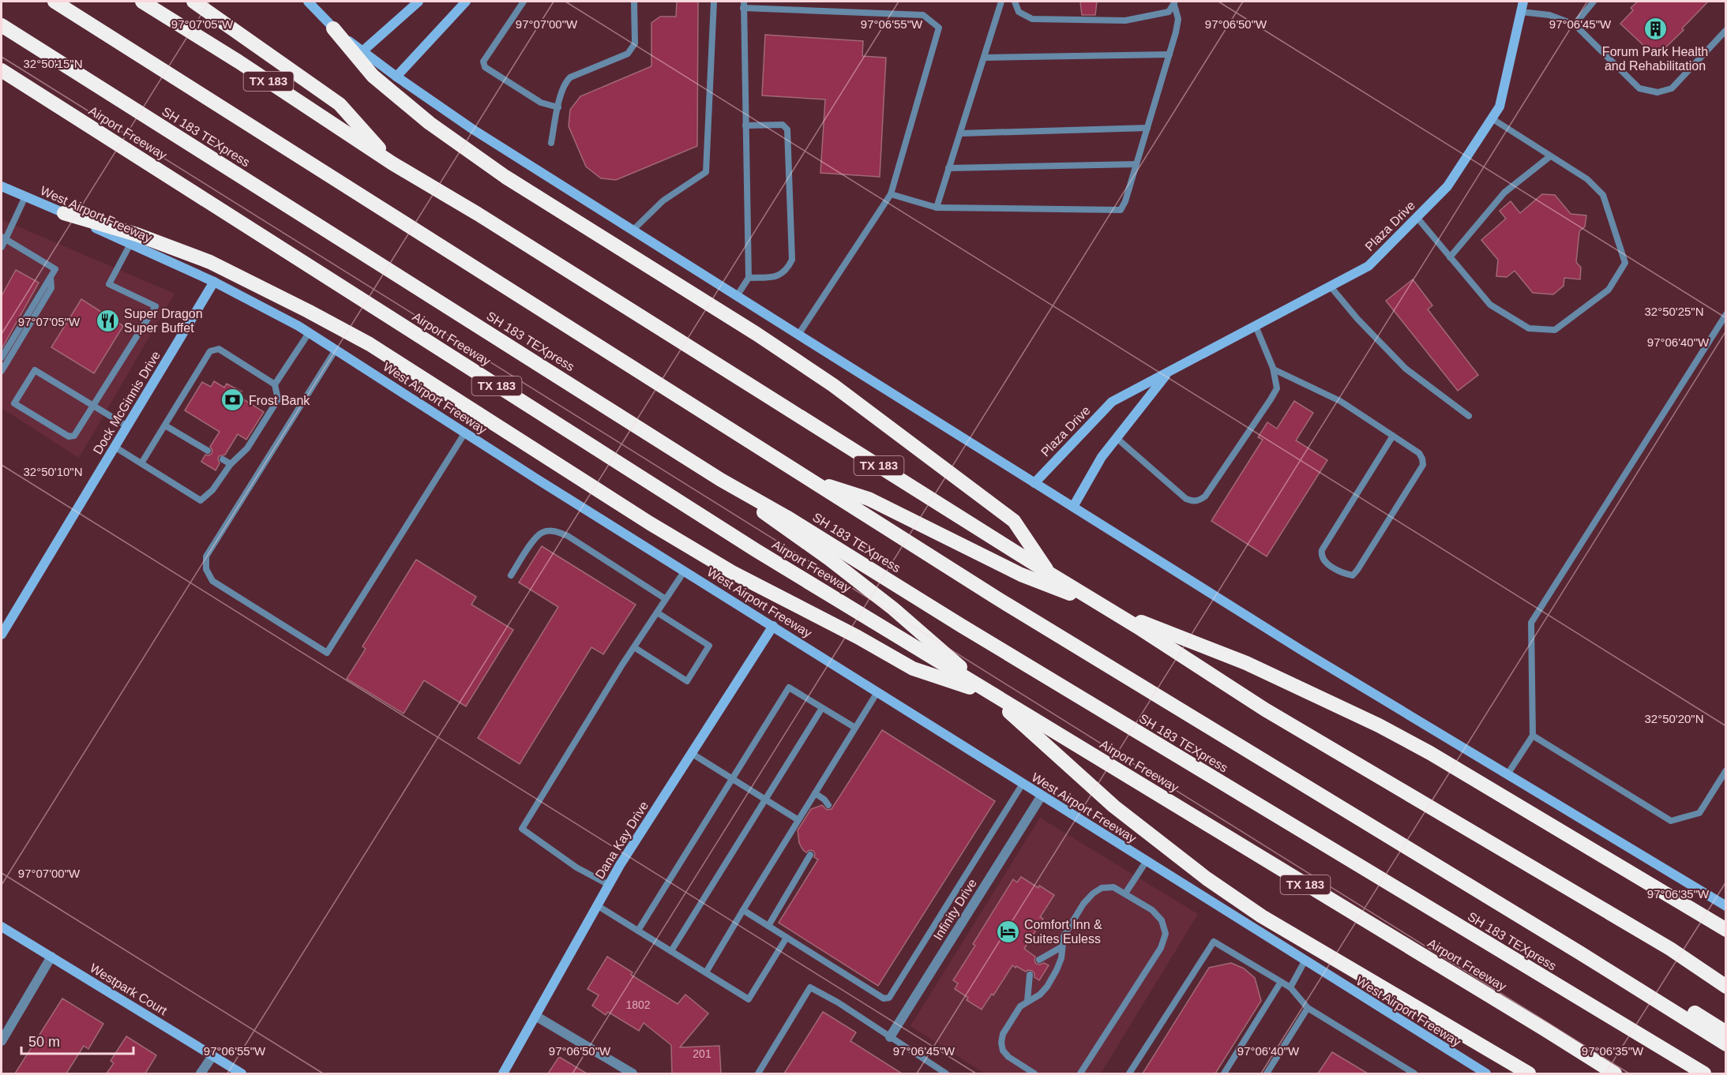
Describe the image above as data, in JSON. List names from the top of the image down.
{
  "streets": {
    "highway": ["TX 183", "Airport Freeway", "SH 183 TEXpress"],
    "main road": [
      "West Airport Freeway",
      "Plaza Drive",
      "Dock McGinnis Drive",
      "Dana Kay Drive",
      "Westpark Court"
    ],
    "street": ["Infinity Drive"]
  },
  "crossings": [
    ["West Airport Freeway", "Dock McGinnis Drive"],
    ["West Airport Freeway", "Dana Kay Drive"],
    ["West Airport Freeway", "Infinity Drive"]
  ],
  "places": {
    "building": ["Forum Park Health and Rehabilitation"],
    "restaurant": ["Super Dragon Super Buffet"],
    "bank": ["Frost Bank"],
    "hotel": ["Comfort Inn & Suites Euless"]
  },
  "house_numbers": ["1802", "201"],
  "scale_bar": "50 m",
  "coordinates": [
    "97°07'05\"W",
    "97°07'00\"W",
    "97°06'55\"W",
    "97°06'50\"W",
    "97°06'45\"W",
    "32°50'15\"N",
    "32°50'25\"N",
    "97°06'40\"W",
    "32°50'10\"N",
    "32°50'20\"N",
    "97°06'35\"W"
  ]
}
